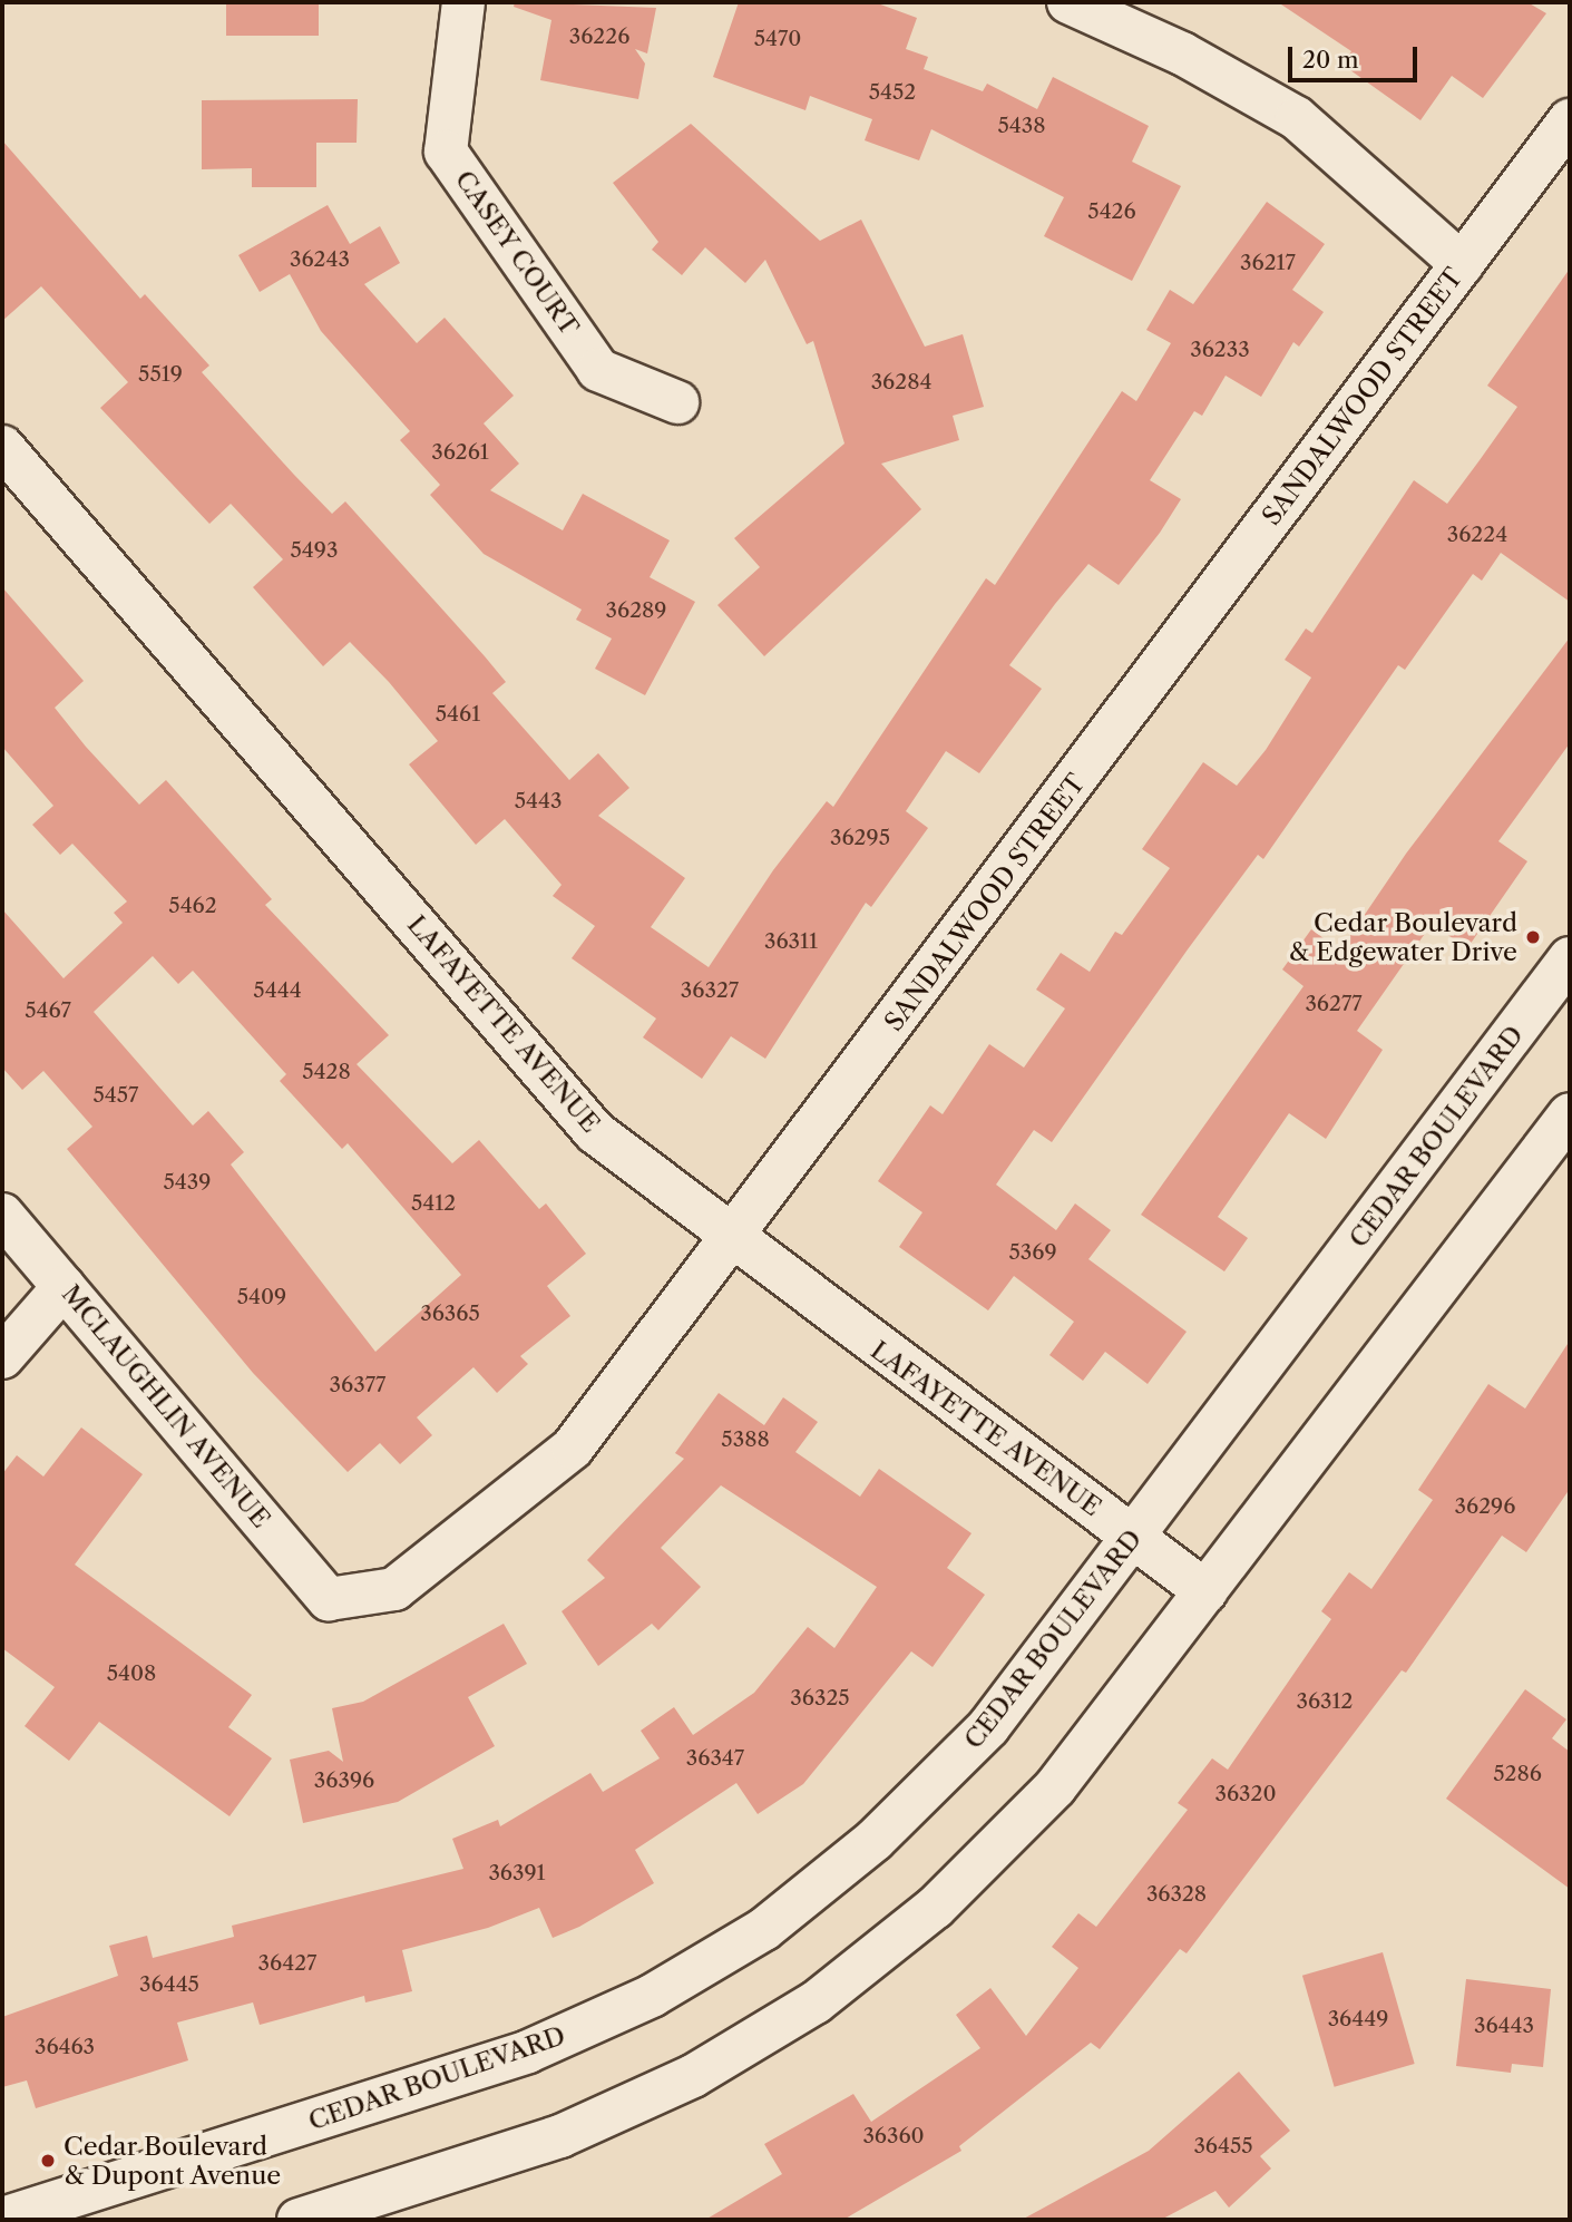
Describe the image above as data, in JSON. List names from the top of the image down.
{
  "streets": {
    "street": [
      "CASEY COURT",
      "SANDALWOOD STREET",
      "LAFAYETTE AVENUE",
      "CEDAR BOULEVARD",
      "MCLAUGHLIN AVENUE"
    ]
  },
  "crossings": [
    ["SANDALWOOD STREET", "LAFAYETTE AVENUE"],
    ["SANDALWOOD STREET", "MCLAUGHLIN AVENUE"],
    ["LAFAYETTE AVENUE", "CEDAR BOULEVARD"]
  ],
  "places": ["Cedar Boulevard & Edgewater Drive", "Cedar Boulevard & Dupont Avenue"],
  "house_numbers": [
    "36226",
    "5470",
    "5452",
    "5438",
    "5426",
    "36243",
    "36217",
    "36233",
    "5519",
    "36284",
    "36261",
    "36224",
    "5493",
    "36289",
    "5461",
    "5443",
    "36295",
    "5462",
    "36311",
    "5444",
    "36327",
    "36277",
    "5467",
    "5428",
    "5457",
    "5439",
    "5412",
    "5369",
    "5409",
    "36365",
    "36377",
    "5388",
    "36296",
    "5408",
    "36325",
    "36312",
    "36347",
    "5286",
    "36396",
    "36320",
    "36391",
    "36328",
    "36427",
    "36445",
    "36449",
    "36443",
    "36463",
    "36360",
    "36455"
  ],
  "scale_bar": "20 m"
}
